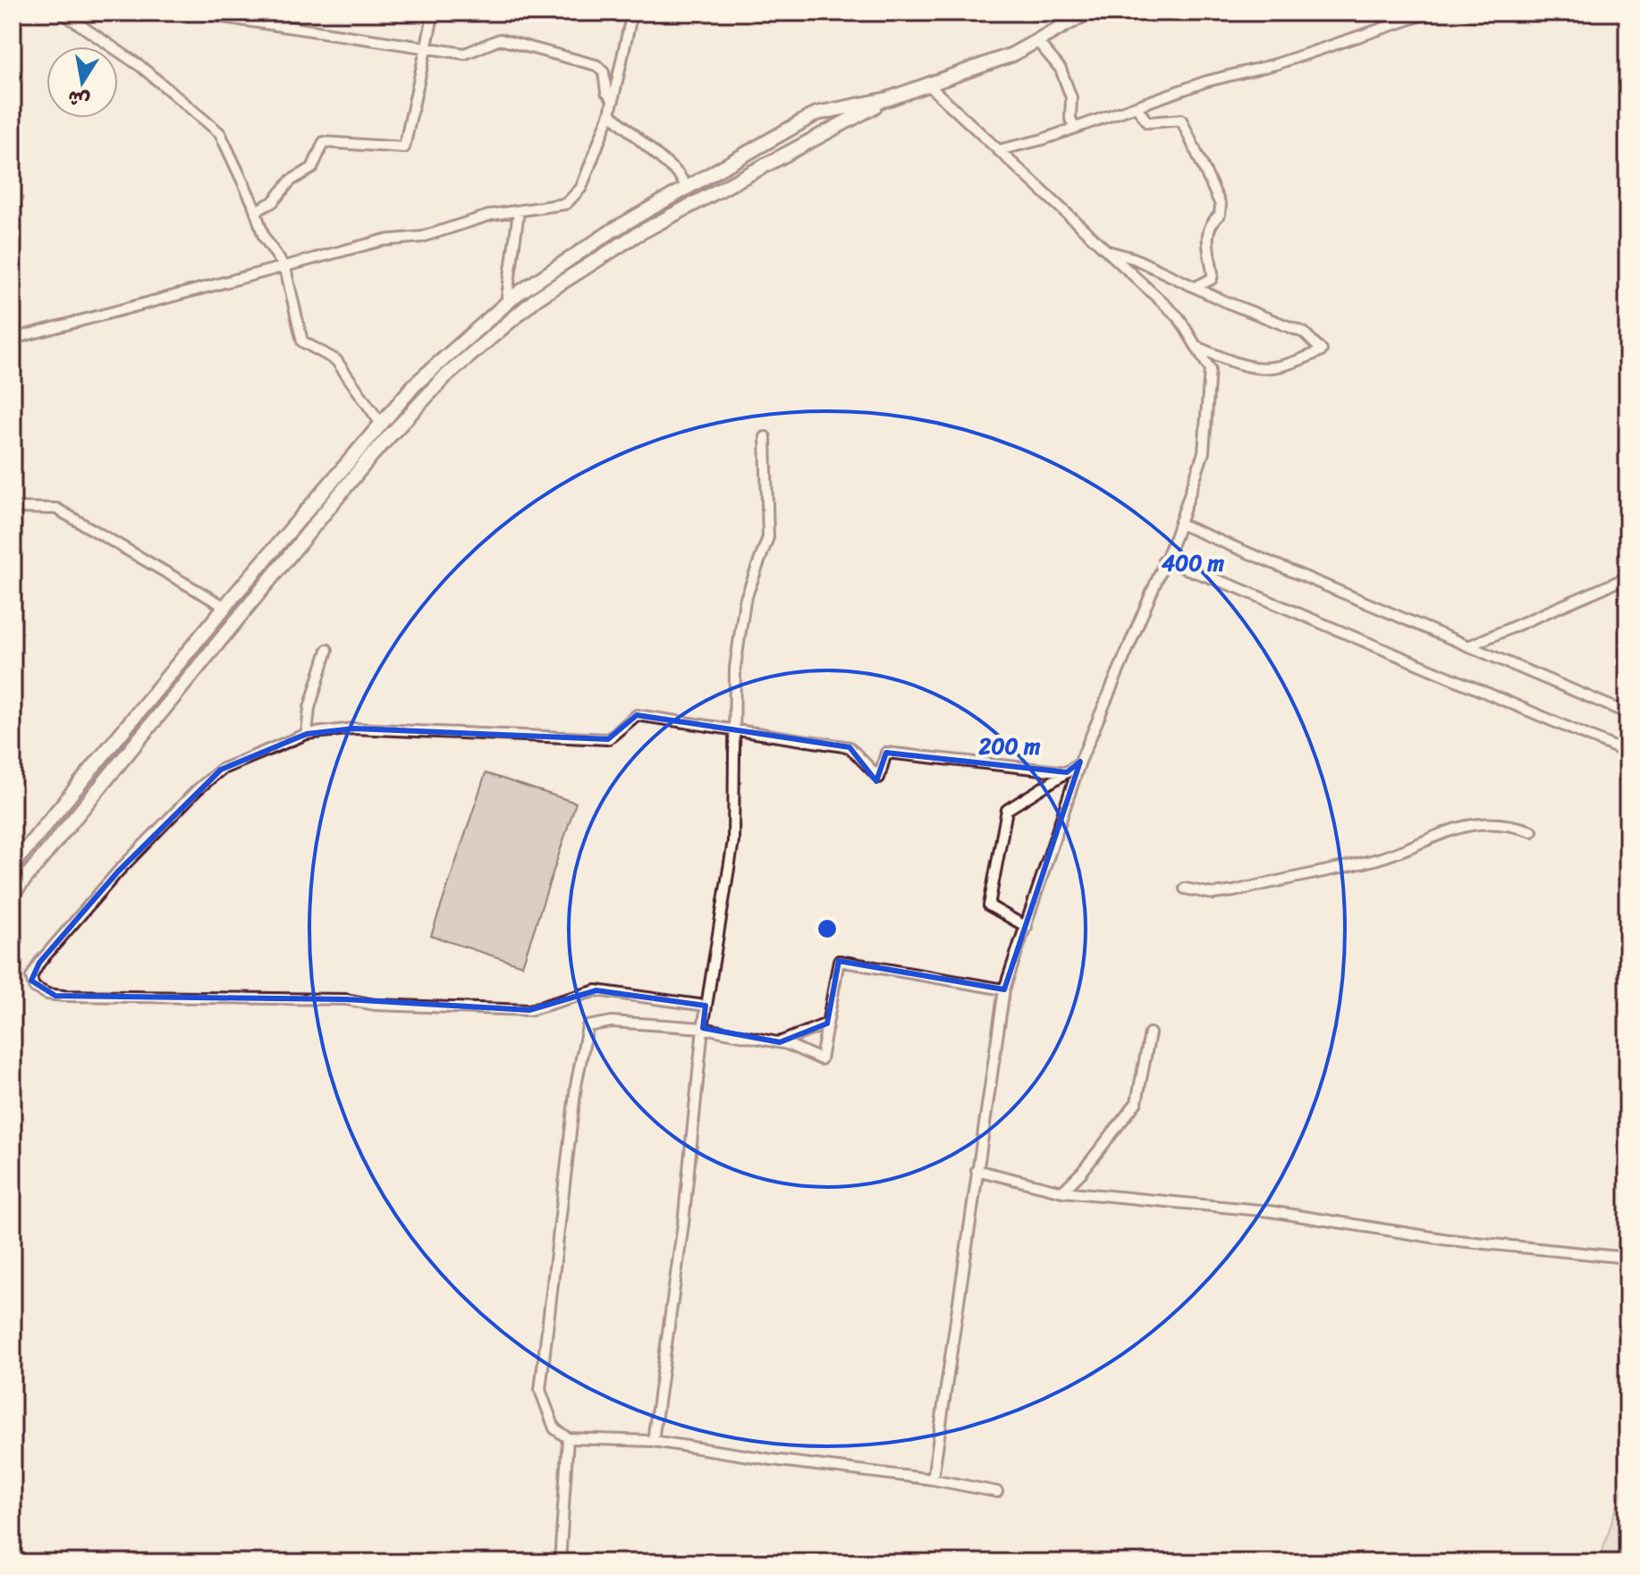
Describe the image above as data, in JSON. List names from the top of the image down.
{
  "north": "bottom",
  "rings": ["400 m", "200 m"]
}
